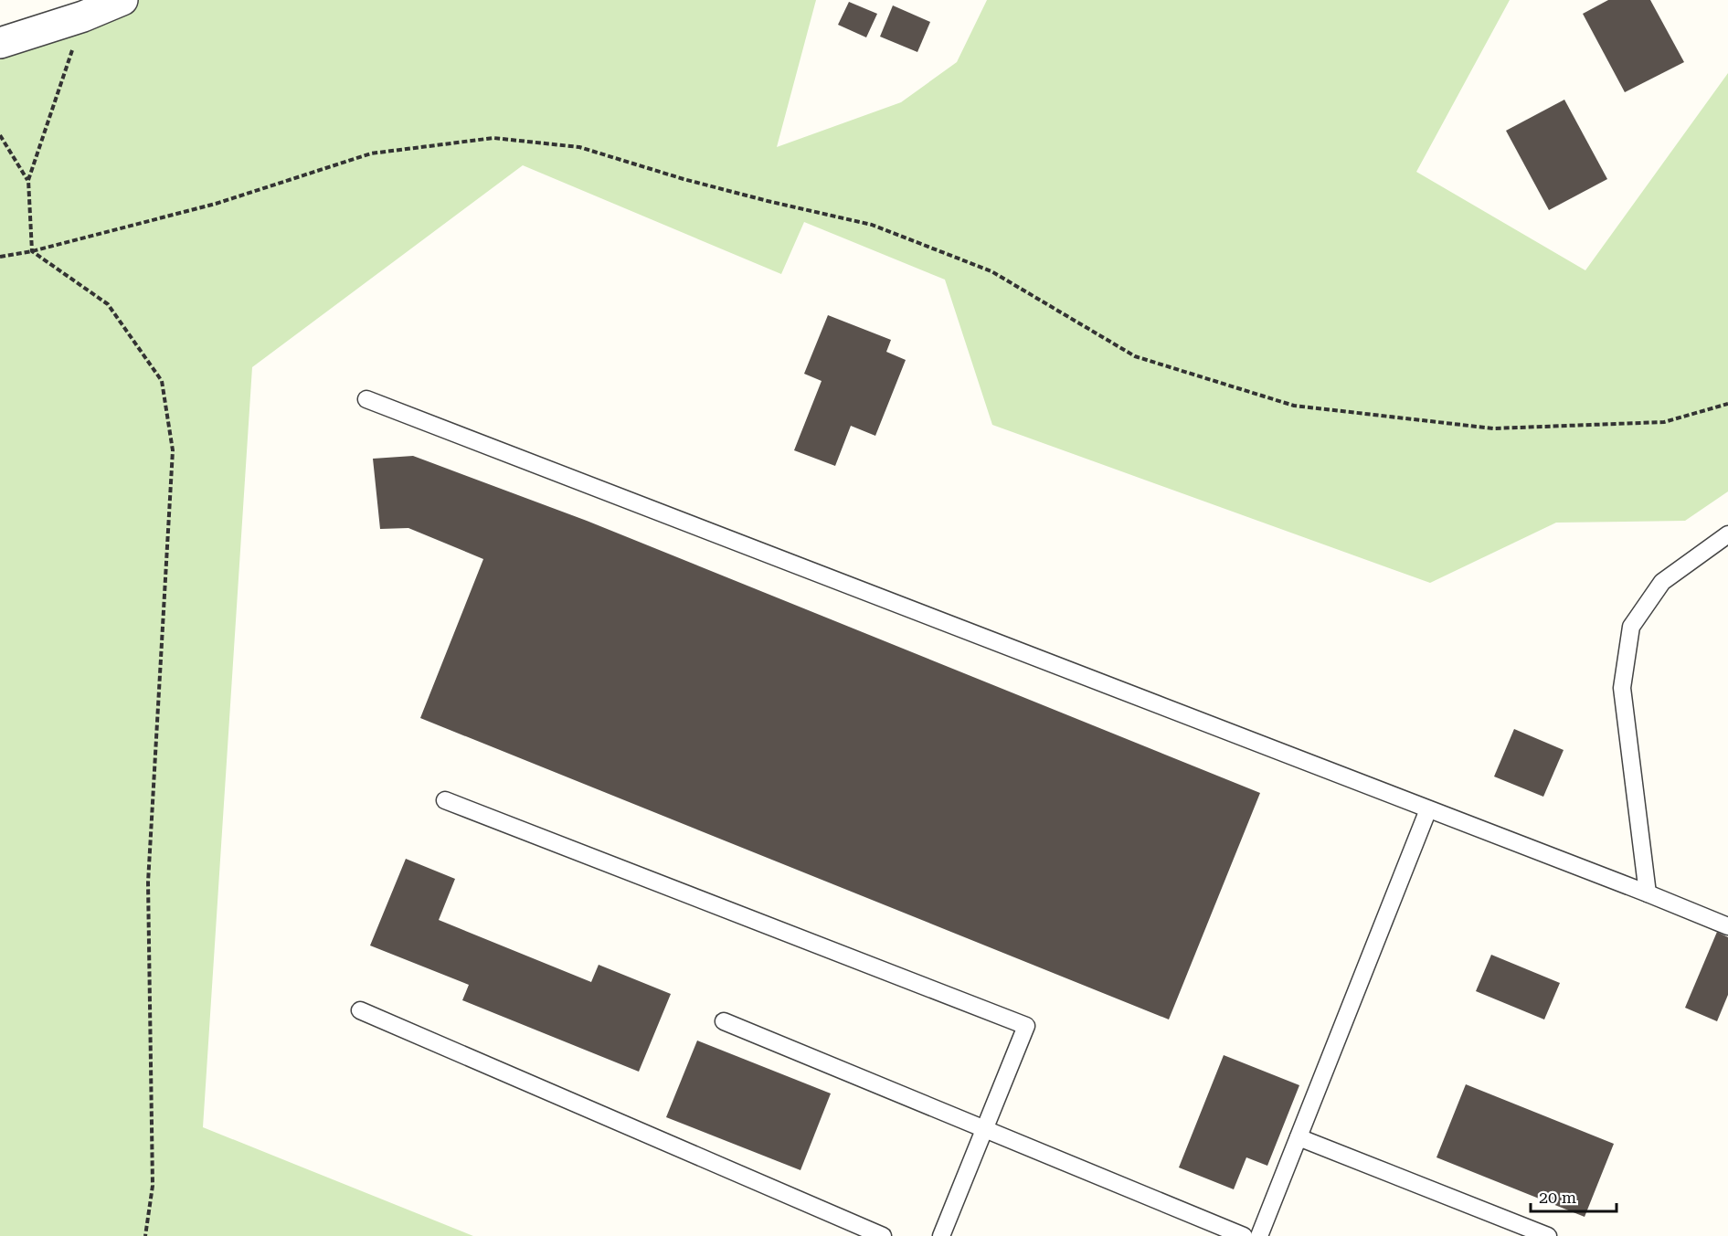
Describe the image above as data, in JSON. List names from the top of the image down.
{
  "scale_bar": "20 m"
}
